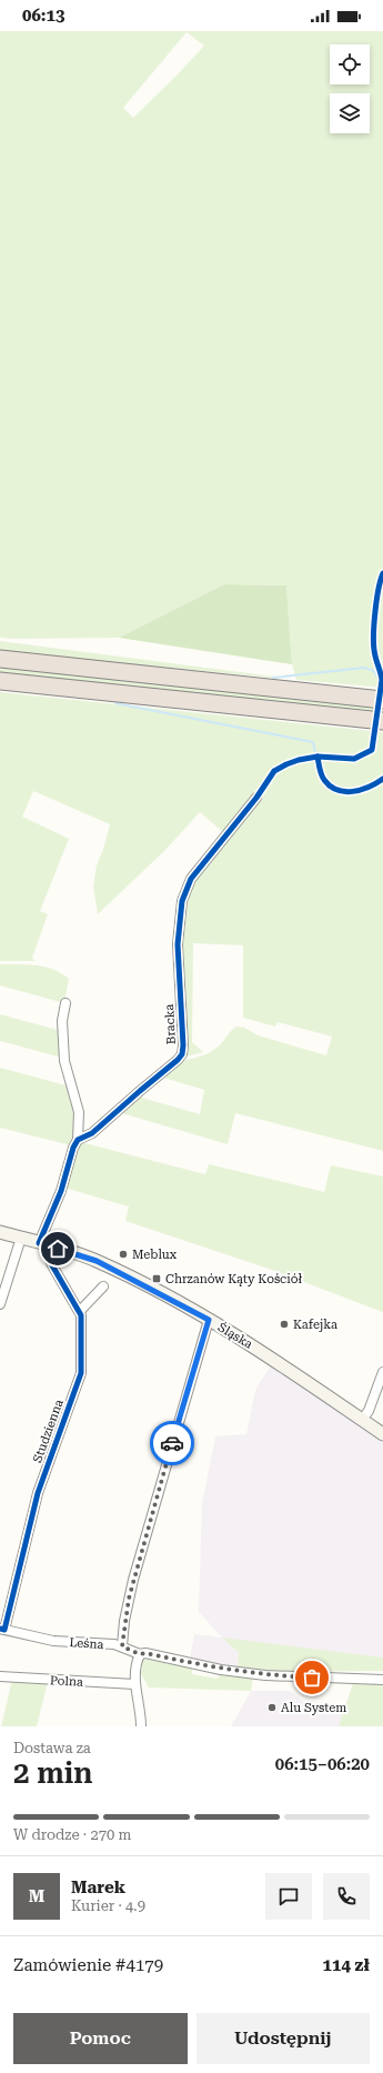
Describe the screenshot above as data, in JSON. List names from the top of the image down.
{
  "streets": {
    "main road": ["Śląska"],
    "street": [
      "Bracka",
      "Studzienna",
      "Leśna",
      "Polna"
    ]
  },
  "crossings": [
    ["Studzienna", "Leśna"]
  ],
  "places": {
    "other": ["Meblux", "Kafejka", "Alu System"],
    "transit": ["Chrzanów Kąty Kościół"]
  },
  "page": {
    "status": "06:13",
    "heading": ["2 min", "Dostawa za", "06:15–06:20"],
    "panel": [
      "Marek",
      "Kurier · 4.9",
      "Zamówienie #4179",
      "114 zł"
    ],
    "bar": "W drodze · 270 m",
    "round": "M",
    "buttons": ["Pomoc", "Udostępnij"]
  }
}
